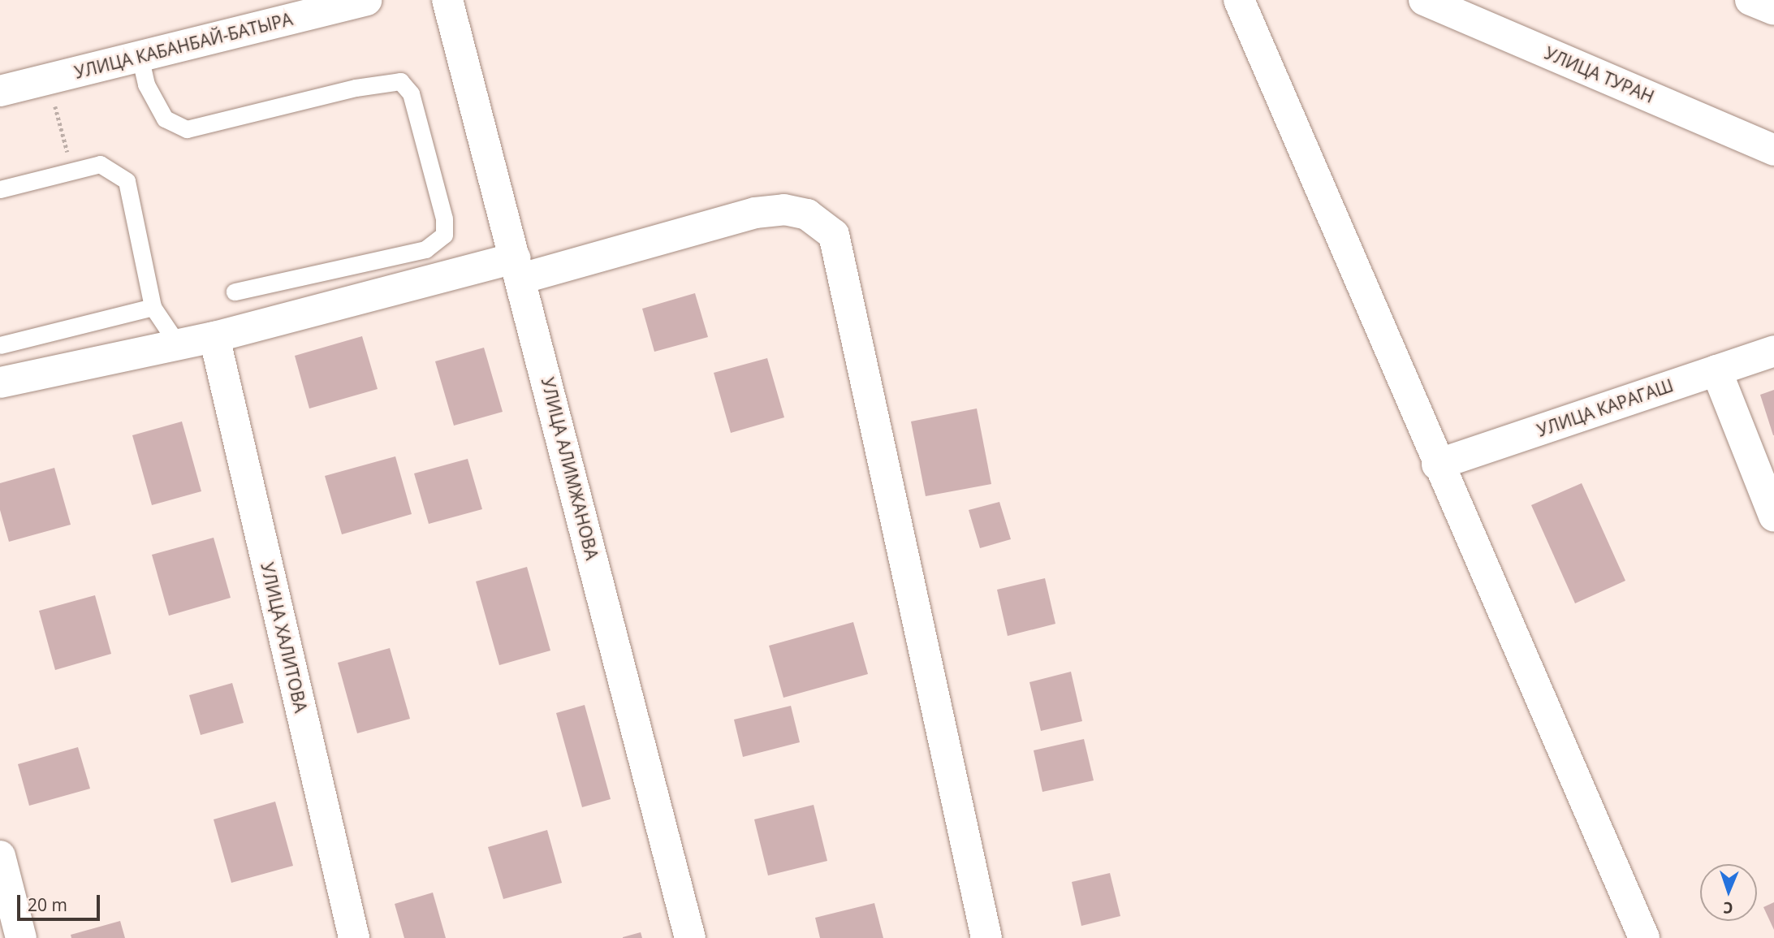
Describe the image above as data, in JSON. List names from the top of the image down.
{
  "streets": {
    "street": [
      "УЛИЦА КАБАНБАЙ-БАТЫРА",
      "УЛИЦА ТУРАН",
      "УЛИЦА КАРАГАШ",
      "УЛИЦА АЛИМЖАНОВА",
      "УЛИЦА ХАЛИТОВА"
    ]
  },
  "scale_bar": "20 m",
  "north": "bottom"
}
